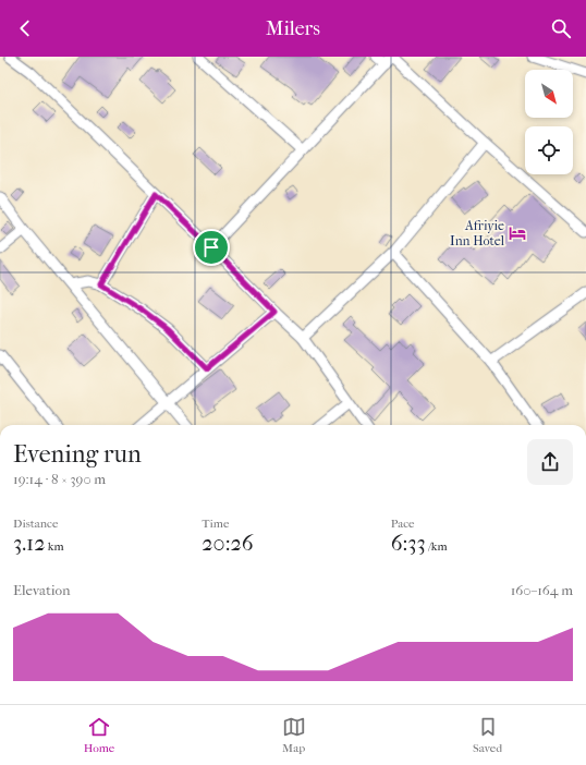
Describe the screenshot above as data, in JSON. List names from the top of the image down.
{
  "places": {
    "hotel": ["Afriyie Inn Hotel"]
  },
  "north": "bottom right",
  "page": {
    "header": "Milers",
    "heading": ["Evening run", "19:14 · 8 × 390 m"],
    "stats": [
      ["Distance", "3.12 km"],
      ["Time", "20:26"],
      ["Pace", "6:33 /km"]
    ],
    "chart": ["Elevation", "160–164 m"],
    "tabs": ["Home", "Map", "Saved"]
  }
}
